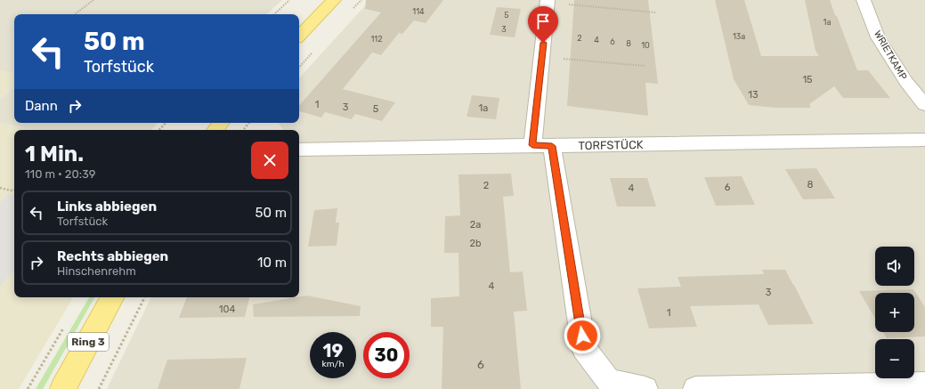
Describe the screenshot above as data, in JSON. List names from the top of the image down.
{
  "streets": {
    "main road": ["Ring 3"],
    "street": ["WRIETKAMP", "TORFSTÜCK"]
  },
  "house_numbers": [
    "114",
    "5",
    "1a",
    "3",
    "13a",
    "2",
    "112",
    "4",
    "6",
    "8",
    "10",
    "15",
    "13",
    "1",
    "3",
    "1a",
    "5",
    "8",
    "2",
    "6",
    "4",
    "2a",
    "2b",
    "4",
    "3",
    "104",
    "1",
    "6"
  ],
  "page": {
    "turn": ["50 m", "Torfstück"],
    "then": "Dann",
    "heading": ["1 Min.", "110 m · 20:39"],
    "list": [
      {
        "name": "Links abbiegen",
        "note": "Torfstück",
        "value": "50 m"
      },
      {
        "name": "Rechts abbiegen",
        "note": "Hinschenrehm",
        "value": "10 m"
      }
    ],
    "map_buttons": ["+", "−"],
    "speed": "19 km/h",
    "limit": "30"
  }
}
